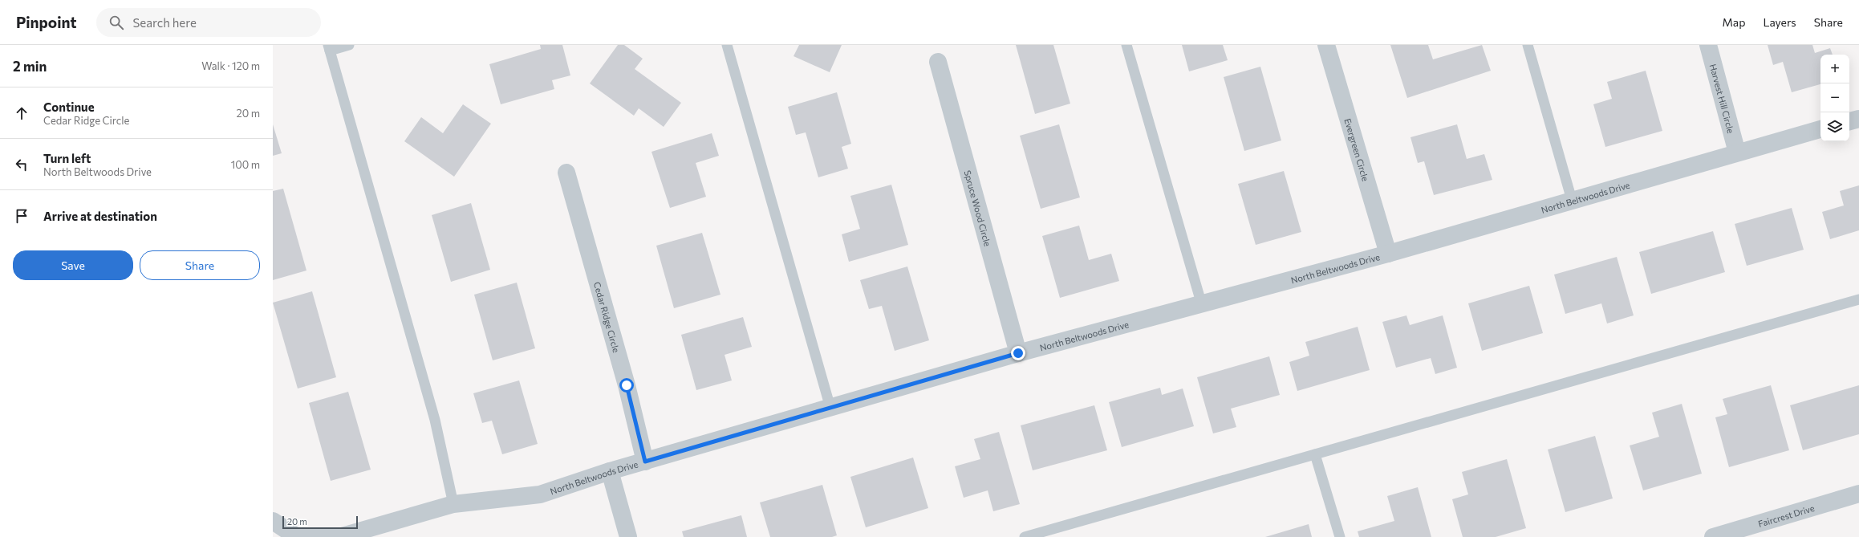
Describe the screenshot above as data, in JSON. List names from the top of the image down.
{
  "streets": {
    "street": [
      "Harvest Hill Circle",
      "Evergreen Circle",
      "North Beltwoods Drive",
      "Spruce Wood Circle",
      "Cedar Ridge Circle",
      "Faircrest Drive"
    ]
  },
  "crossings": [
    ["Harvest Hill Circle", "North Beltwoods Drive"],
    ["Evergreen Circle", "North Beltwoods Drive"],
    ["North Beltwoods Drive", "Spruce Wood Circle"],
    ["North Beltwoods Drive", "Cedar Ridge Circle"]
  ],
  "scale_bar": "20 m",
  "page": {
    "header": "Pinpoint",
    "search": "Search here",
    "nav": ["Map", "Layers", "Share"],
    "heading": ["2 min", "Walk · 120 m"],
    "map_buttons": ["+", "−"],
    "list": [
      ["Continue", "Cedar Ridge Circle", "20 m"],
      ["Turn left", "North Beltwoods Drive", "100 m"],
      "Arrive at destination"
    ],
    "buttons": ["Save", "Share"],
    "scale": "20 m"
  }
}
